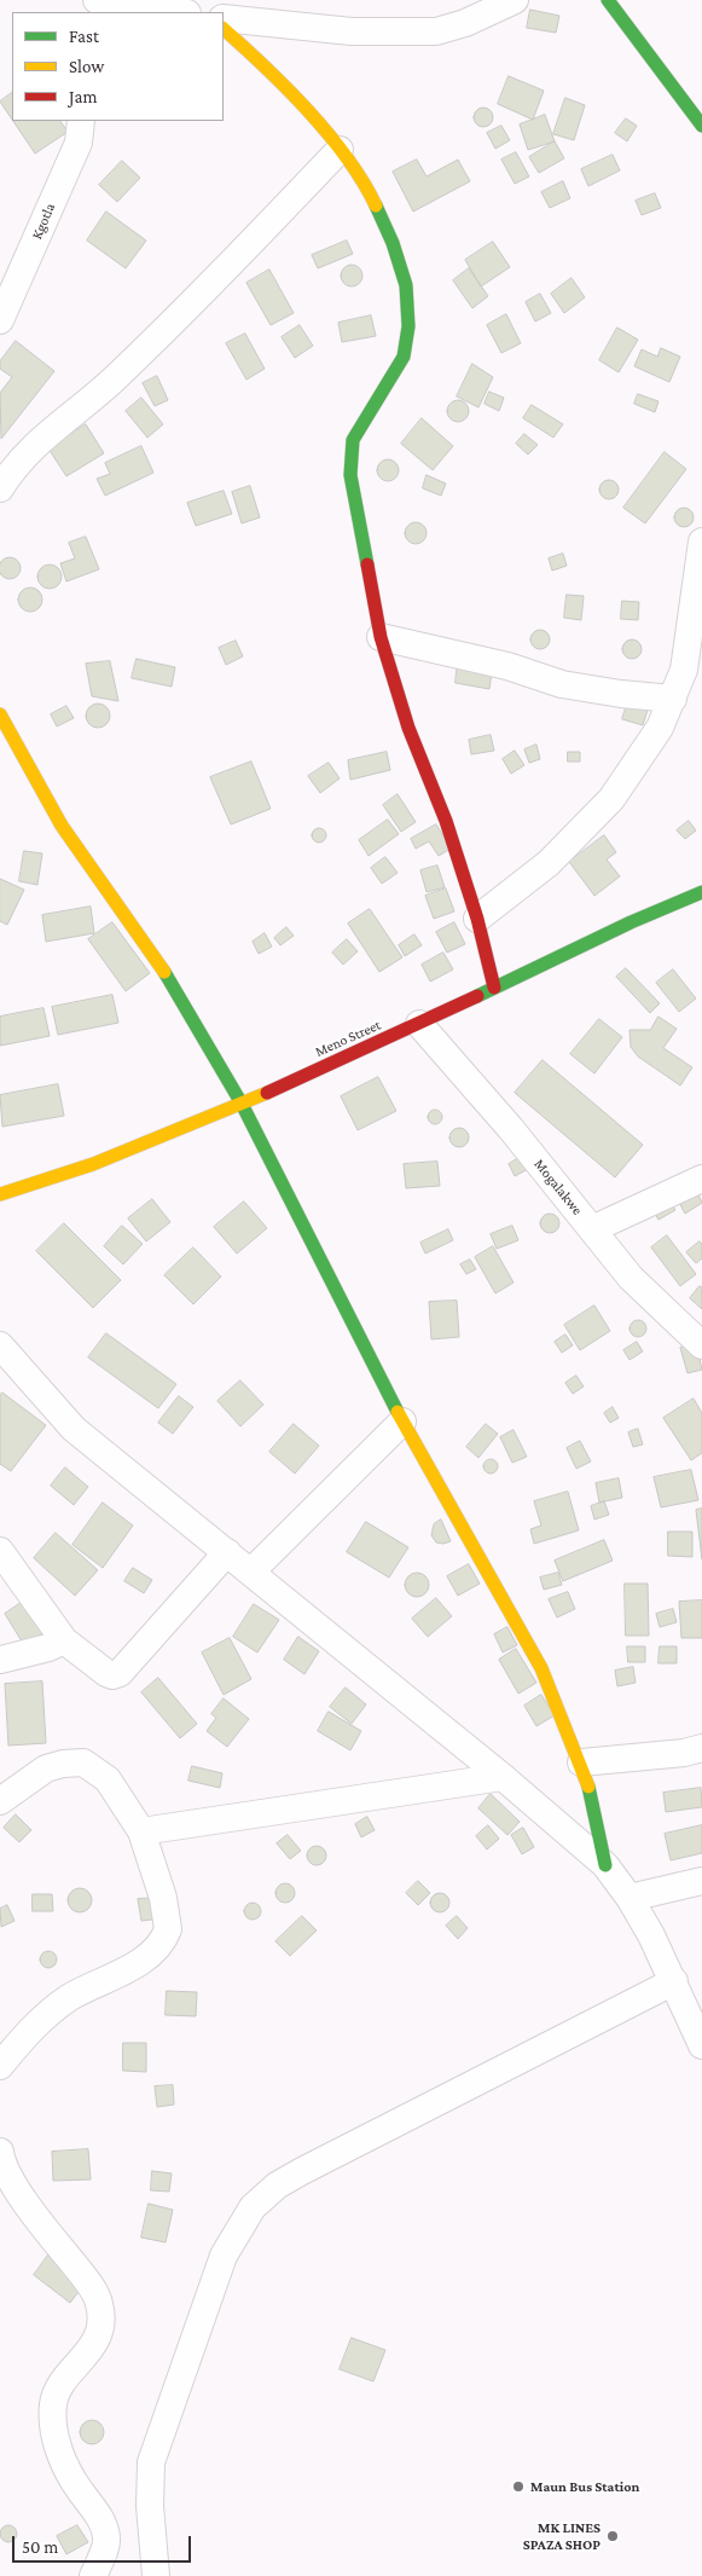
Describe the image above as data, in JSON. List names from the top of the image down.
{
  "streets": {
    "street": ["Kgotla", "Meno Street", "Mogalakwe"]
  },
  "crossings": [
    ["Meno Street", "Mogalakwe"]
  ],
  "places": ["Maun Bus Station", "MK LINES SPAZA SHOP"],
  "legend": ["Fast", "Slow", "Jam"],
  "scale_bar": "50 m"
}
